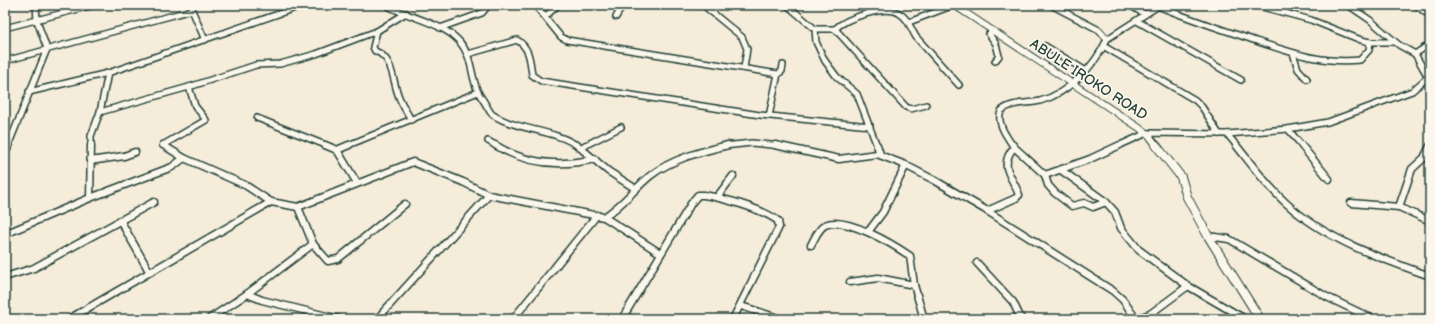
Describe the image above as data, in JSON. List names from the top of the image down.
{
  "streets": {
    "street": ["ABULE IROKO ROAD"]
  }
}
